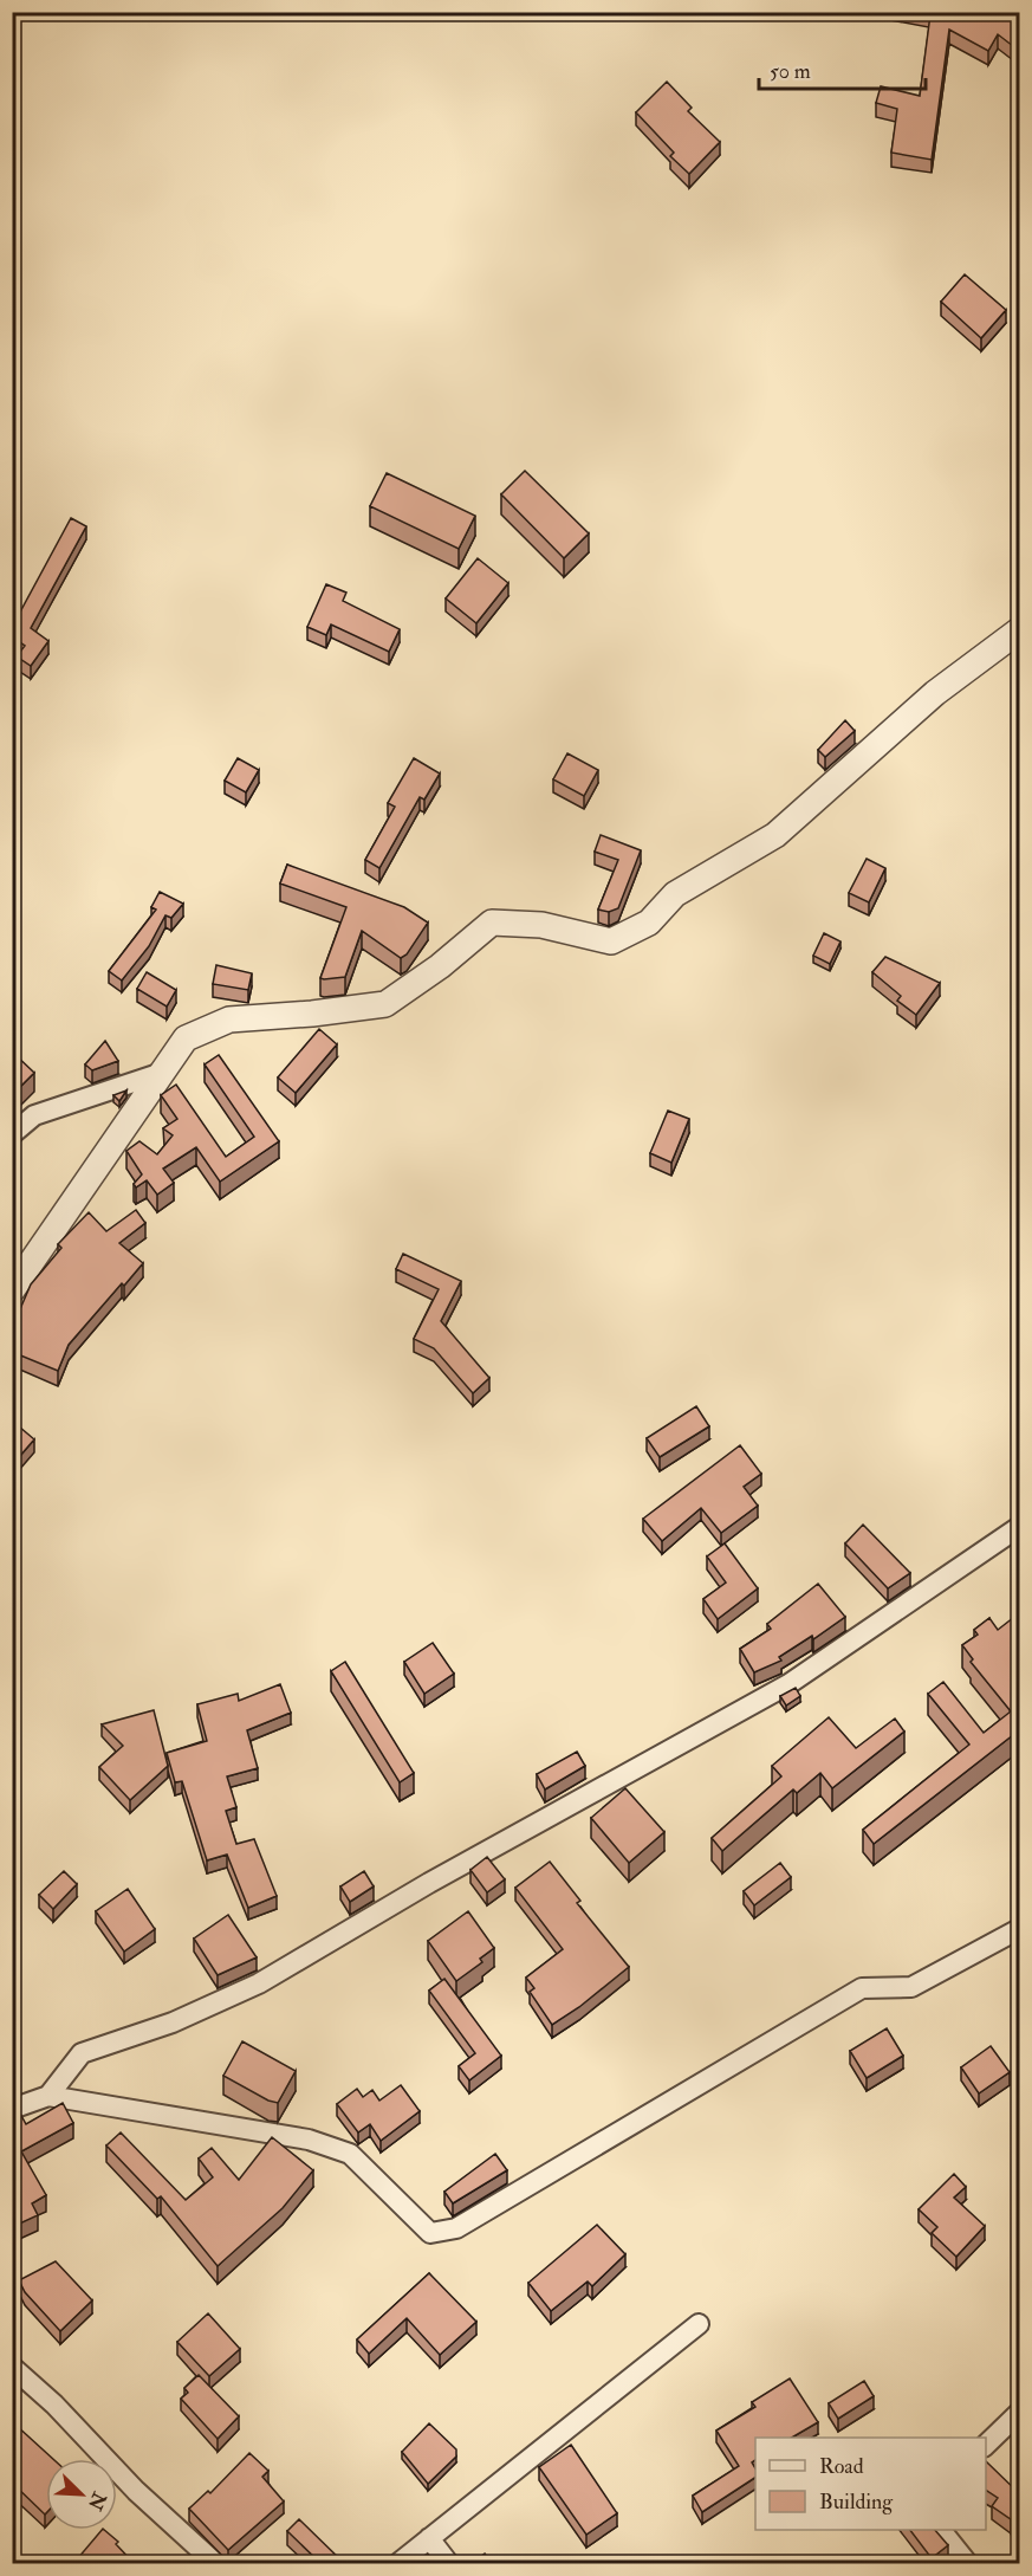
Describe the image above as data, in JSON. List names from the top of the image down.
{
  "legend": ["Road", "Building"],
  "scale_bar": "50 m",
  "north": "bottom right"
}
